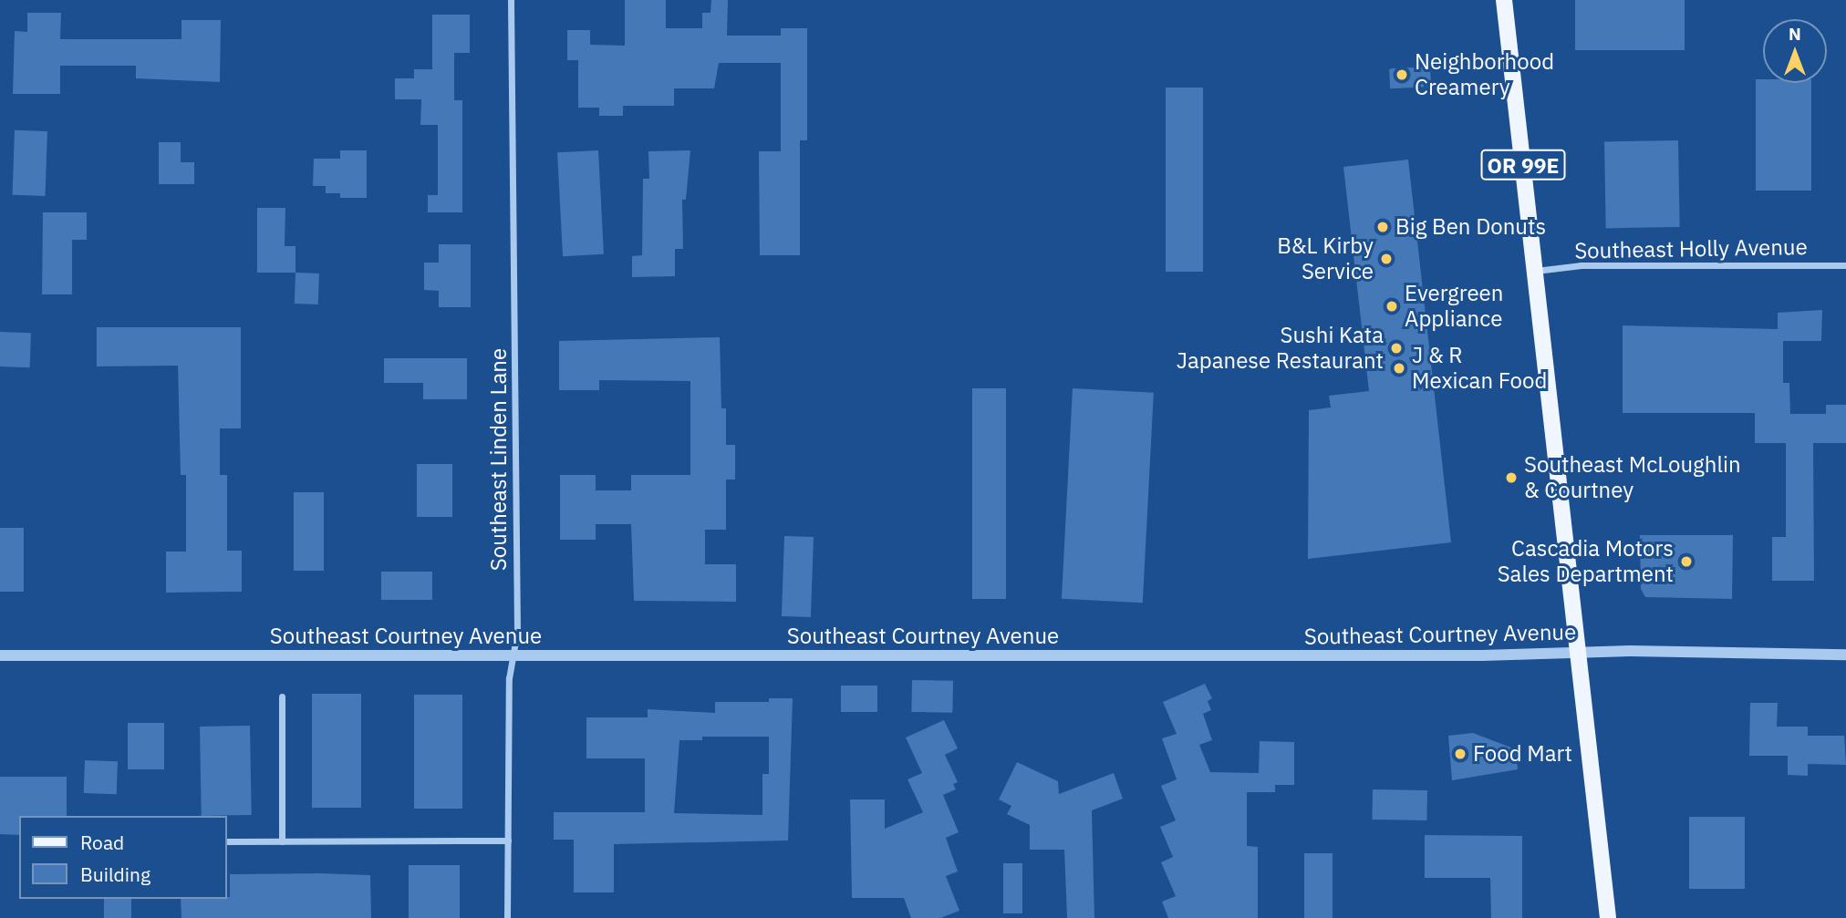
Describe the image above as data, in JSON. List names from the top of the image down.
{
  "streets": {
    "main road": ["OR 99E"],
    "street": ["Southeast Holly Avenue", "Southeast Linden Lane", "Southeast Courtney Avenue"]
  },
  "crossings": [
    ["OR 99E", "Southeast Holly Avenue"],
    ["OR 99E", "Southeast Courtney Avenue"],
    ["Southeast Linden Lane", "Southeast Courtney Avenue"]
  ],
  "places": [
    "Neighborhood Creamery",
    "Big Ben Donuts",
    "B&L Kirby Service",
    "Evergreen Appliance",
    "Sushi Kata Japanese Restaurant",
    "J & R Mexican Food",
    "Southeast McLoughlin & Courtney",
    "Cascadia Motors Sales Department",
    "Food Mart"
  ],
  "legend": ["Road", "Building"],
  "north": "top"
}
